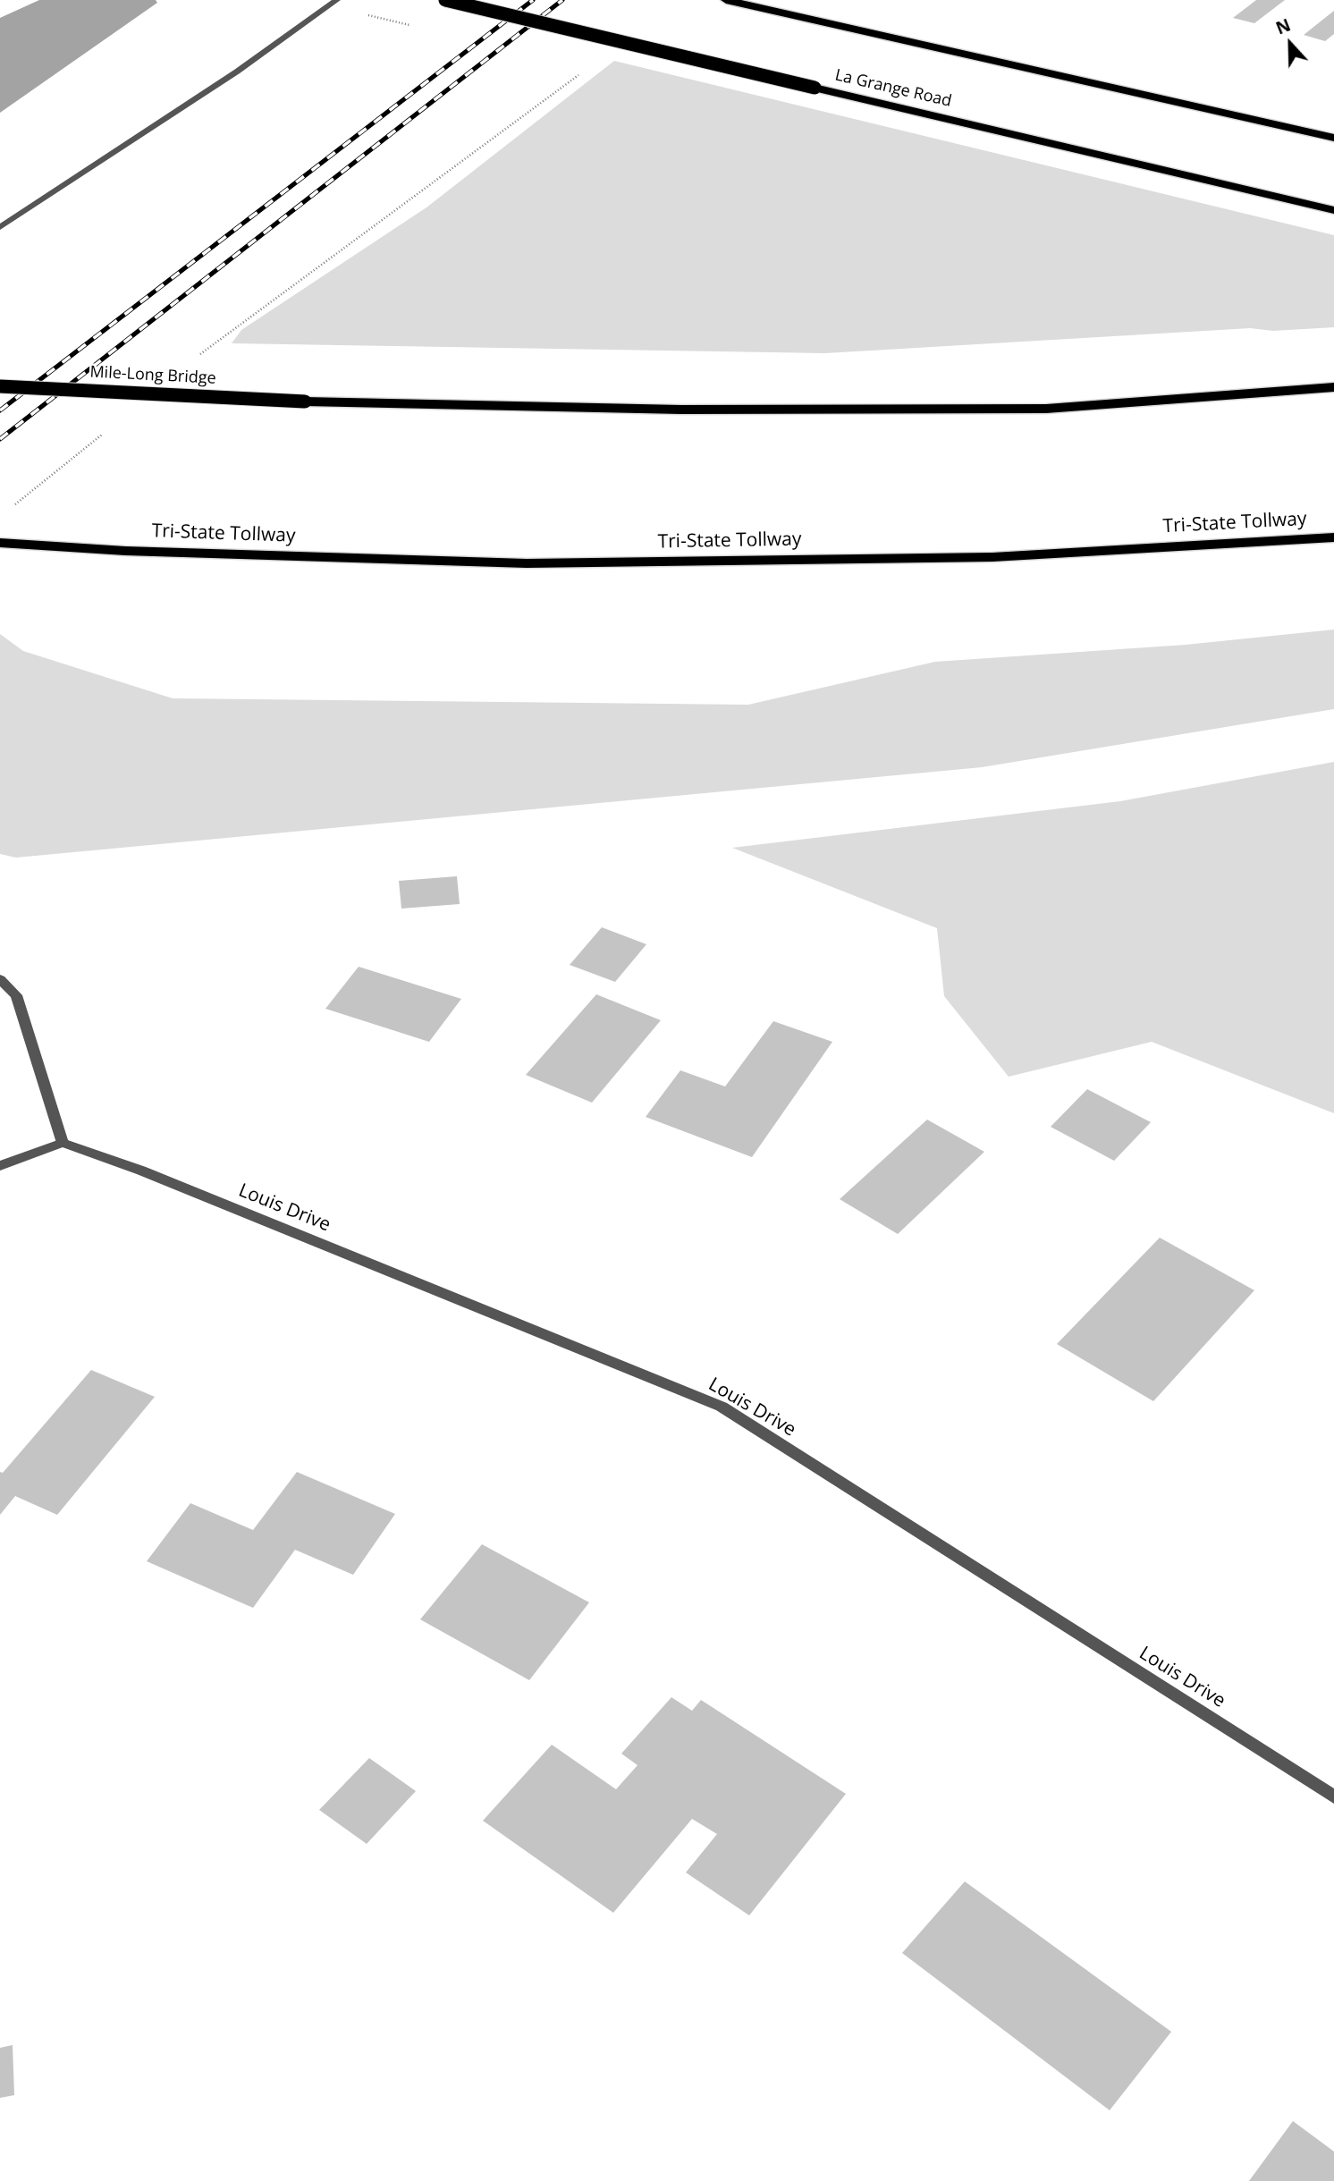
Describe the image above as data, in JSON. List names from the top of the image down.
{
  "streets": {
    "highway": ["La Grange Road", "Mile-Long Bridge", "Tri-State Tollway"],
    "street": ["Louis Drive"]
  },
  "north": "top"
}
